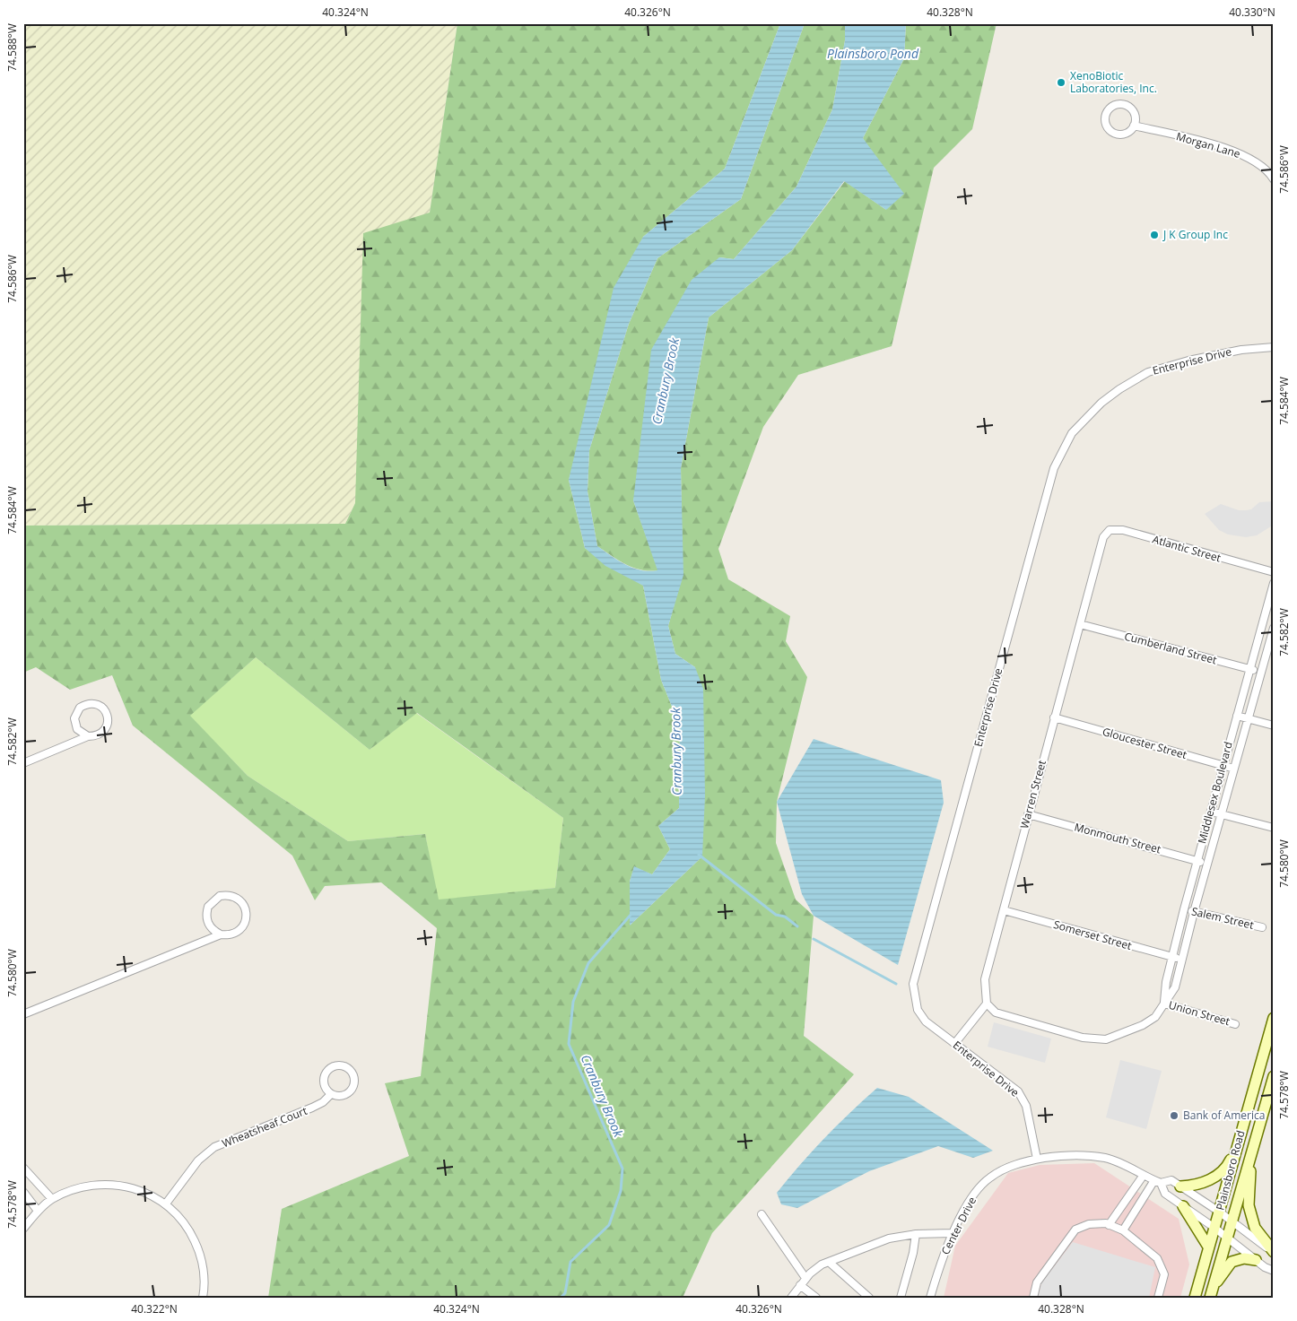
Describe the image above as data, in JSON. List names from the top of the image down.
{
  "streets": {
    "street": [
      "Morgan Lane",
      "Enterprise Drive",
      "Atlantic Street",
      "Cumberland Street",
      "Gloucester Street",
      "Middlesex Boulevard",
      "Warren Street",
      "Monmouth Street",
      "Salem Street",
      "Somerset Street",
      "Union Street",
      "Wheatsheaf Court",
      "Plainsboro Road",
      "Center Drive"
    ]
  },
  "crossings": [
    ["Enterprise Drive", "Center Drive"],
    ["Atlantic Street", "Warren Street"],
    ["Cumberland Street", "Middlesex Boulevard"],
    ["Cumberland Street", "Warren Street"],
    ["Gloucester Street", "Middlesex Boulevard"],
    ["Gloucester Street", "Warren Street"],
    ["Middlesex Boulevard", "Warren Street"],
    ["Middlesex Boulevard", "Monmouth Street"],
    ["Middlesex Boulevard", "Salem Street"],
    ["Middlesex Boulevard", "Somerset Street"],
    ["Middlesex Boulevard", "Union Street"],
    ["Warren Street", "Monmouth Street"],
    ["Warren Street", "Somerset Street"],
    ["Plainsboro Road", "Center Drive"]
  ],
  "water": ["Plainsboro Pond", "Cranbury Brook"],
  "places": ["XenoBiotic Laboratories, Inc.", "J K Group Inc", "Bank of America"],
  "coordinates": [
    "40.324°N",
    "40.326°N",
    "40.328°N",
    "40.330°N",
    "74.588°W",
    "74.586°W",
    "74.584°W",
    "74.582°W",
    "74.580°W",
    "74.578°W",
    "40.322°N"
  ]
}
